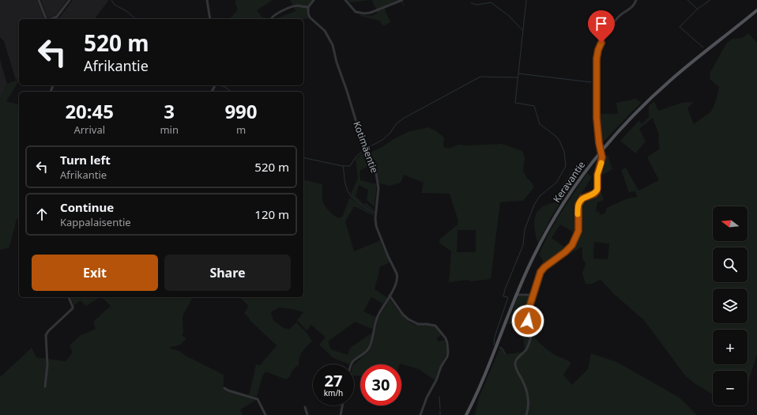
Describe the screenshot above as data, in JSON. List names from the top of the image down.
{
  "streets": {
    "main road": ["Keravantie"],
    "street": ["Kotimäentie"]
  },
  "north": "left",
  "page": {
    "turn": ["520 m", "Afrikantie"],
    "eta": [
      "20:45",
      "Arrival",
      "3",
      "min",
      "990",
      "m"
    ],
    "list": [
      {
        "name": "Turn left",
        "note": "Afrikantie",
        "value": "520 m"
      },
      {
        "name": "Continue",
        "note": "Kappalaisentie",
        "value": "120 m"
      }
    ],
    "map_buttons": ["+", "−"],
    "buttons": ["Exit", "Share"],
    "speed": "27 km/h",
    "limit": "30"
  }
}
